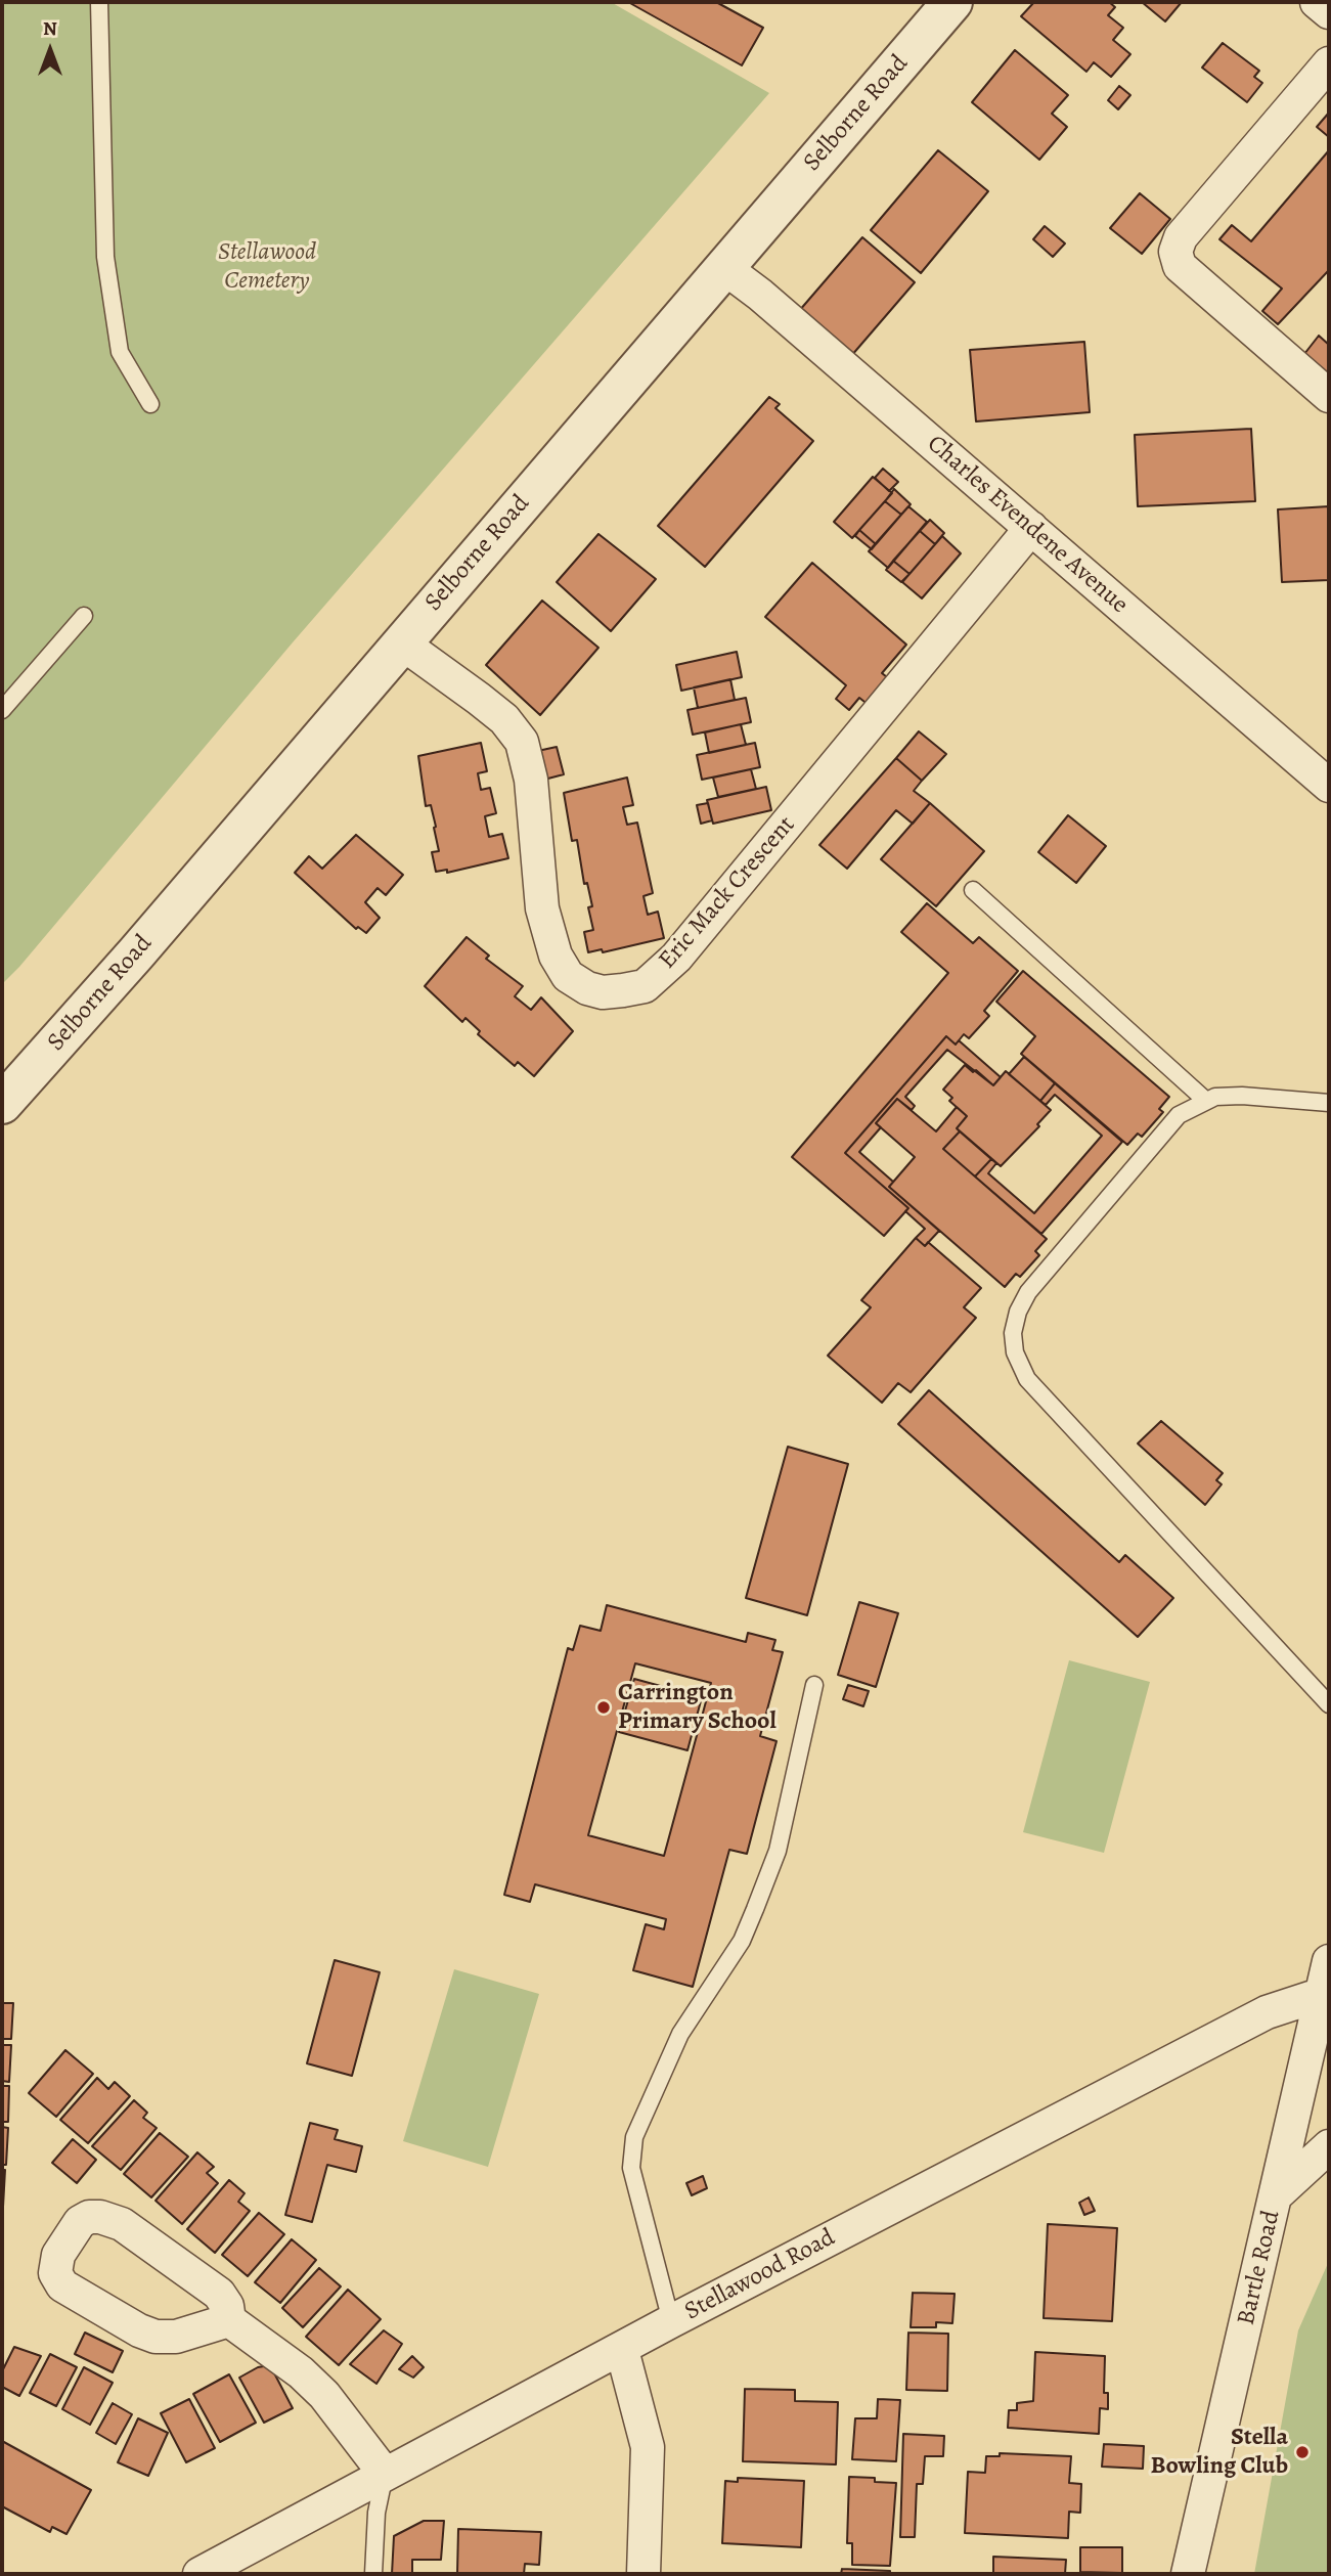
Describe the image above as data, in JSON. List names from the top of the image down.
{
  "streets": {
    "street": [
      "Selborne Road",
      "Charles Evendene Avenue",
      "Eric Mack Crescent",
      "Bartle Road",
      "Stellawood Road"
    ]
  },
  "crossings": [
    ["Selborne Road", "Charles Evendene Avenue"],
    ["Selborne Road", "Eric Mack Crescent"],
    ["Charles Evendene Avenue", "Eric Mack Crescent"],
    ["Bartle Road", "Stellawood Road"]
  ],
  "parks": ["Stellawood Cemetery"],
  "places": ["Carrington Primary School", "Stella Bowling Club"],
  "north": "top"
}
